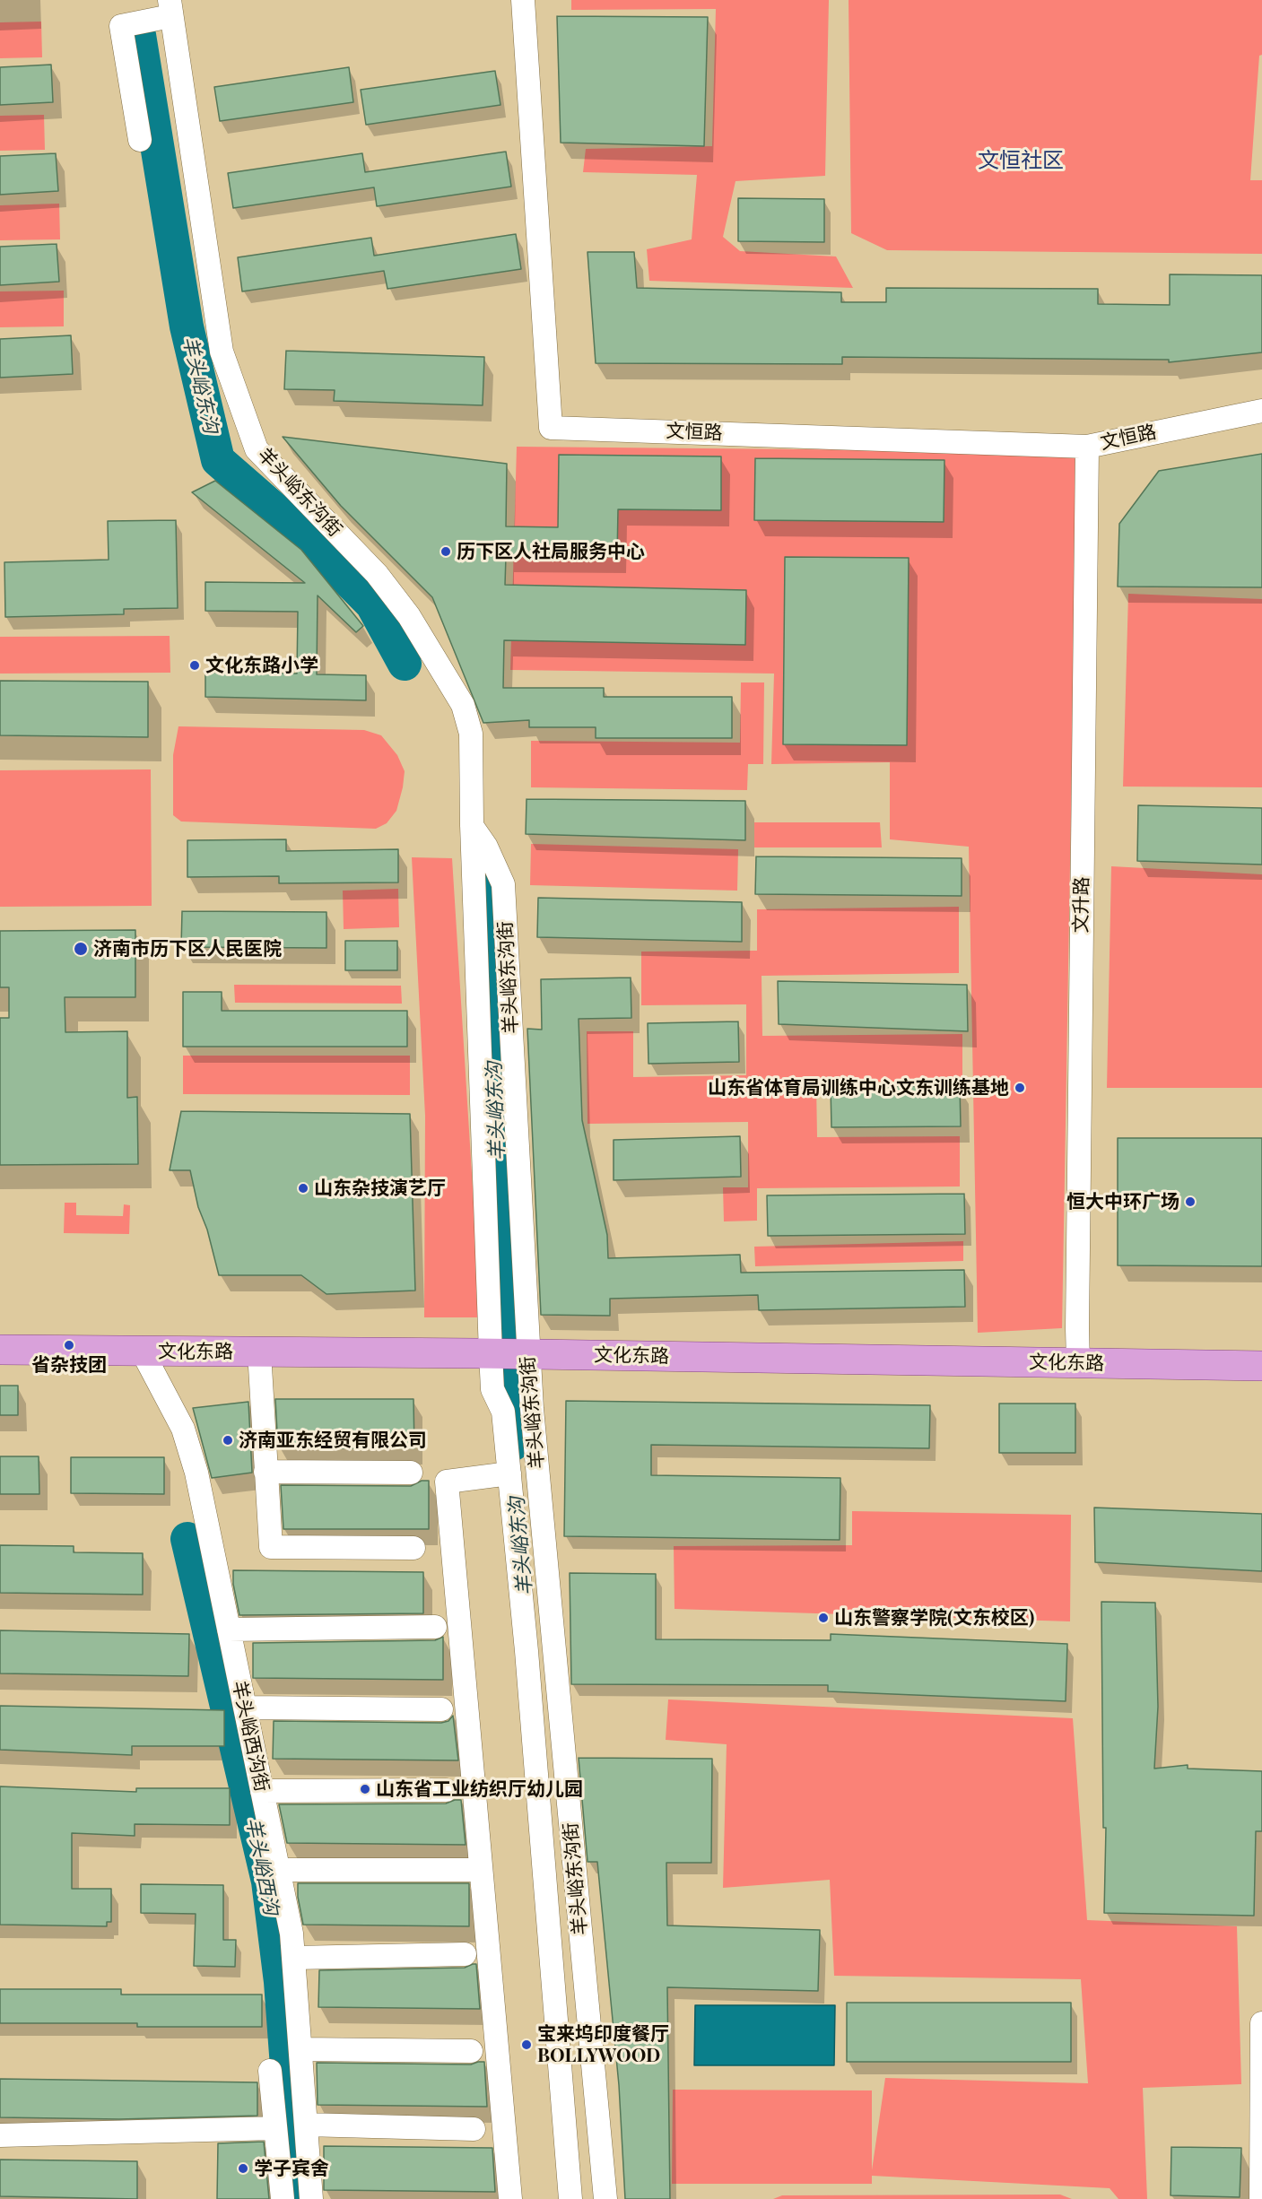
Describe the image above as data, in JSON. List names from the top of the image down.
{
  "streets": {
    "main road": ["文化东路"],
    "street": [
      "文恒路",
      "羊头峪东沟街",
      "文升路",
      "羊头峪西沟街"
    ]
  },
  "crossings": [
    ["文恒路", "文升路"],
    ["羊头峪东沟街", "文化东路"],
    ["文升路", "文化东路"],
    ["文化东路", "羊头峪西沟街"]
  ],
  "districts": ["文恒社区"],
  "water": ["羊头峪东沟", "羊头峪西沟"],
  "places": [
    "历下区人社局服务中心",
    "文化东路小学",
    "济南市历下区人民医院",
    "山东省体育局训练中心文东训练基地",
    "山东杂技演艺厅",
    "恒大中环广场",
    "省杂技团",
    "济南亚东经贸有限公司",
    "山东警察学院(文东校区)",
    "山东省工业纺织厅幼儿园",
    "宝来坞印度餐厅 BOLLYWOOD",
    "学子宾舍"
  ]
}
